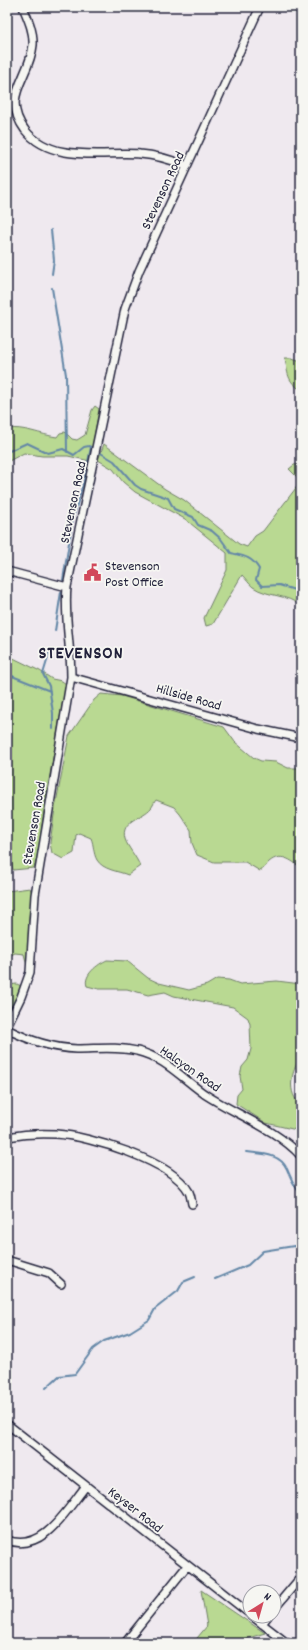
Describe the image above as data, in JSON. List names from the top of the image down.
{
  "streets": {
    "street": [
      "Stevenson Road",
      "Hillside Road",
      "Halcyon Road",
      "Keyser Road"
    ]
  },
  "crossings": [
    ["Stevenson Road", "Hillside Road"]
  ],
  "districts": ["STEVENSON"],
  "places": {
    "public building": ["Stevenson Post Office"]
  },
  "north": "top right"
}
